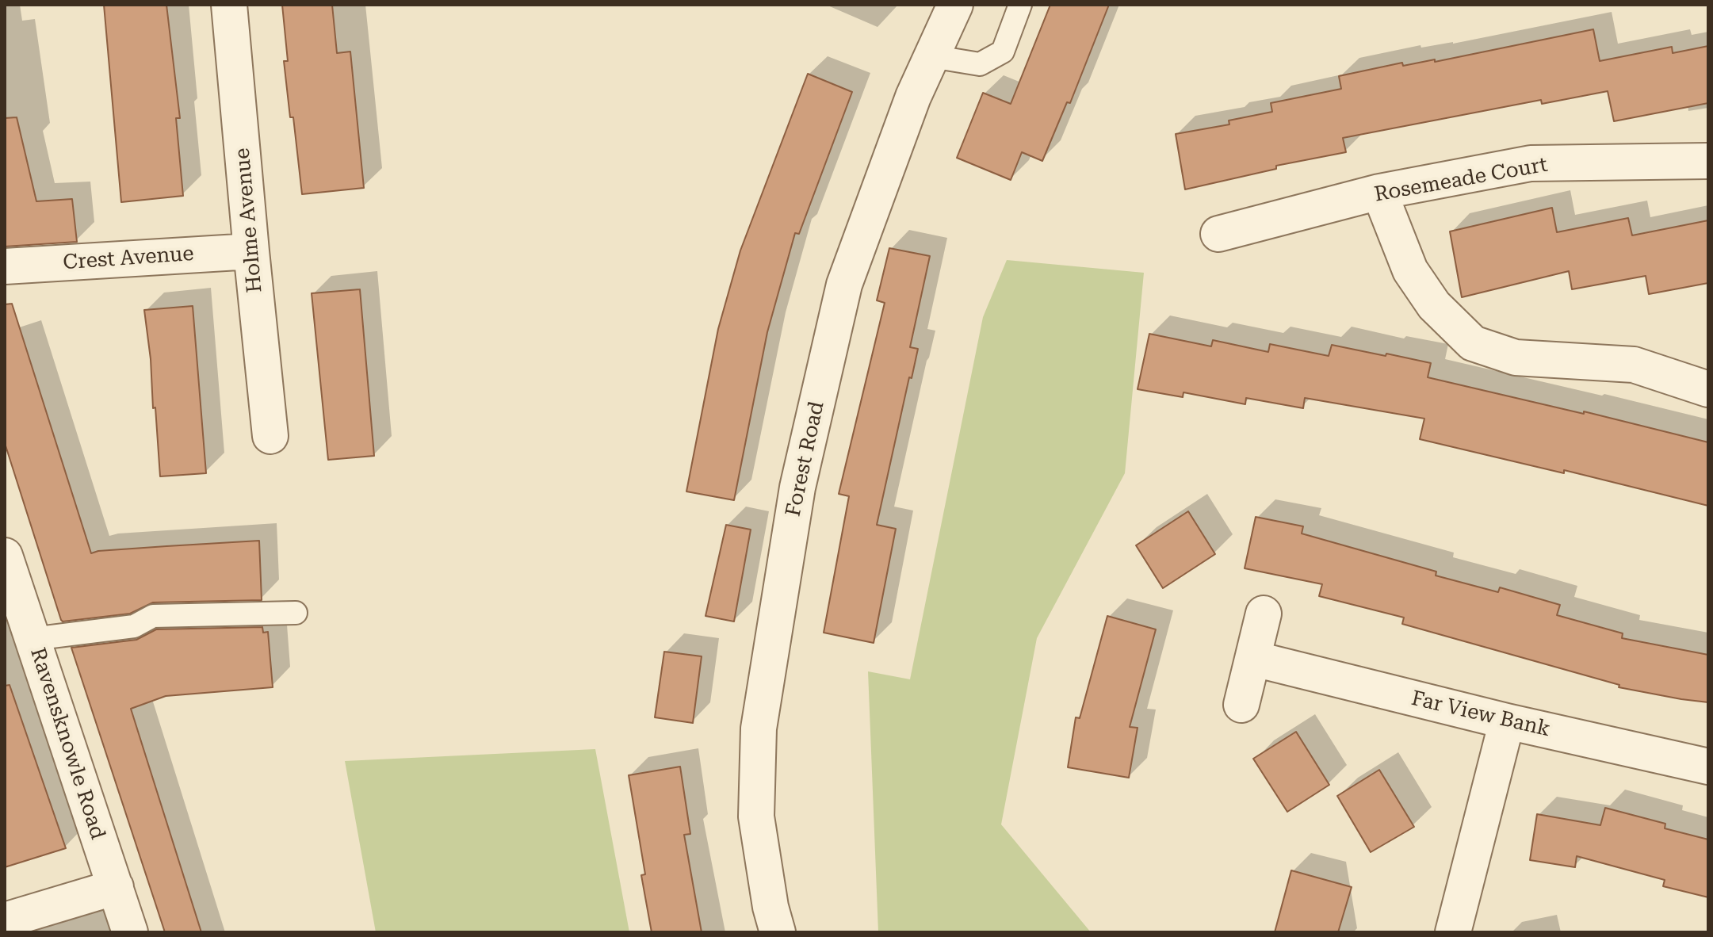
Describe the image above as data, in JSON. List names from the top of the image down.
{
  "streets": {
    "street": [
      "Rosemeade Court",
      "Holme Avenue",
      "Crest Avenue",
      "Forest Road",
      "Far View Bank",
      "Ravensknowle Road"
    ]
  },
  "crossings": [
    ["Holme Avenue", "Crest Avenue"]
  ]
}
